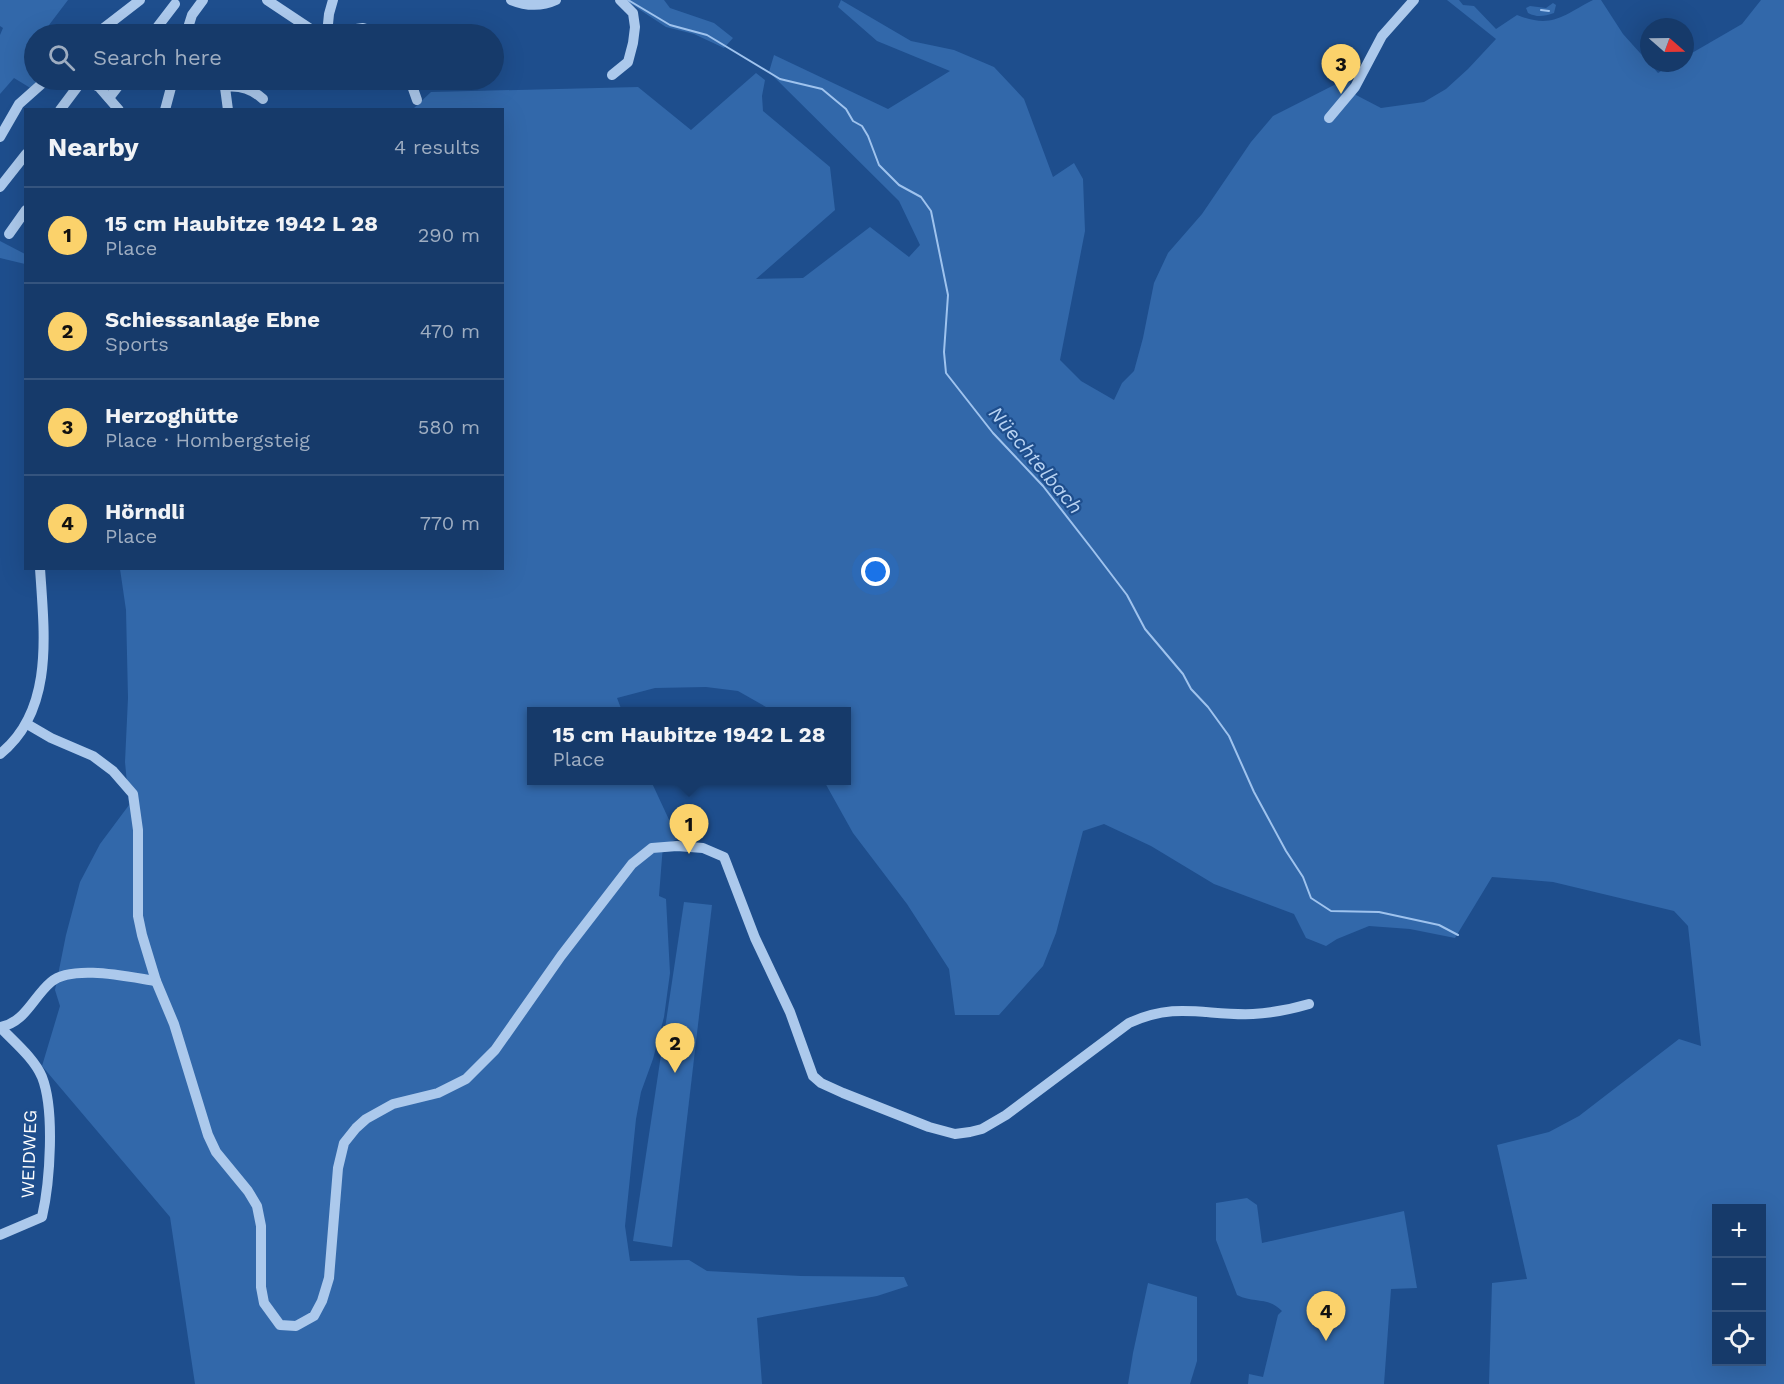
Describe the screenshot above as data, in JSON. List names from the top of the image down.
{
  "streets": {
    "street": ["WEIDWEG"]
  },
  "water": ["Nüechtelbach"],
  "north": "right",
  "page": {
    "search": "Search here",
    "pins": [
      "3",
      "1",
      "2",
      "4"
    ],
    "heading": ["Nearby", "4 results"],
    "list": [
      {
        "mark": "1",
        "name": "15 cm Haubitze 1942 L 28",
        "note": "Place",
        "value": "290 m"
      },
      {
        "mark": "2",
        "name": "Schiessanlage Ebne",
        "note": "Sports",
        "value": "470 m"
      },
      {
        "mark": "3",
        "name": "Herzoghütte",
        "note": "Place · Hombergsteig",
        "value": "580 m"
      },
      {
        "mark": "4",
        "name": "Hörndli",
        "note": "Place",
        "value": "770 m"
      }
    ],
    "popup": ["15 cm Haubitze 1942 L 28", "Place"],
    "map_buttons": ["+", "−"]
  }
}
